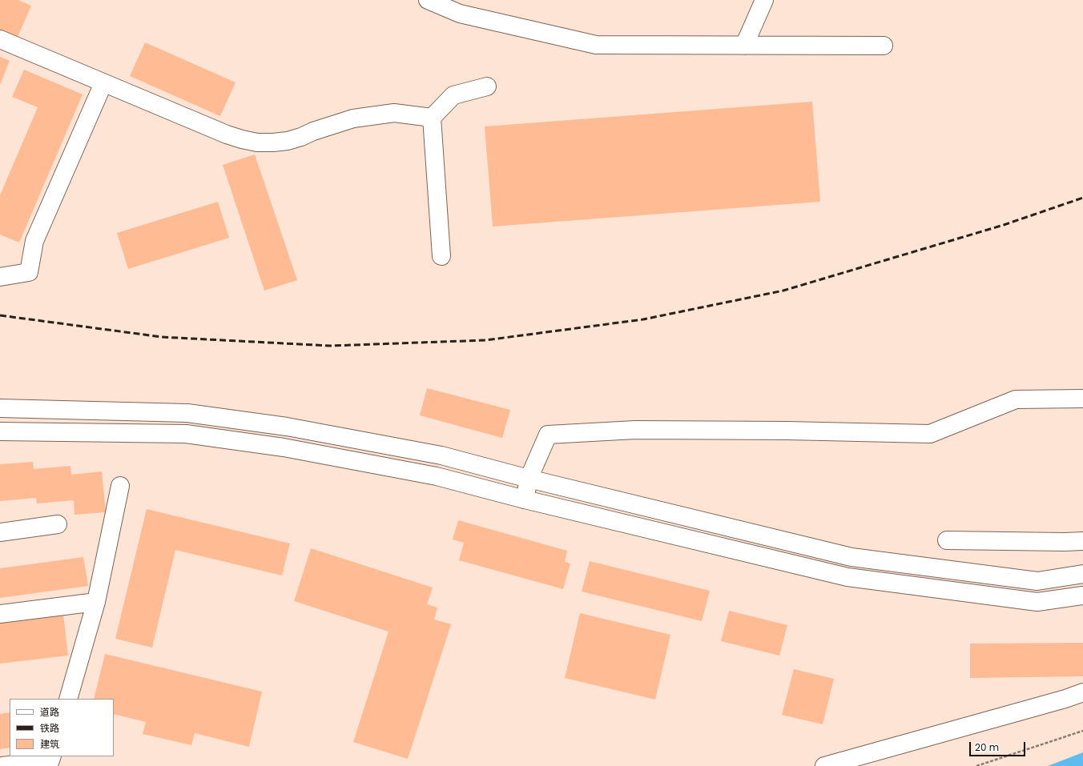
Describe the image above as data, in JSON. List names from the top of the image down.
{
  "legend": ["道路", "铁路", "建筑"],
  "scale_bar": "20 m"
}
